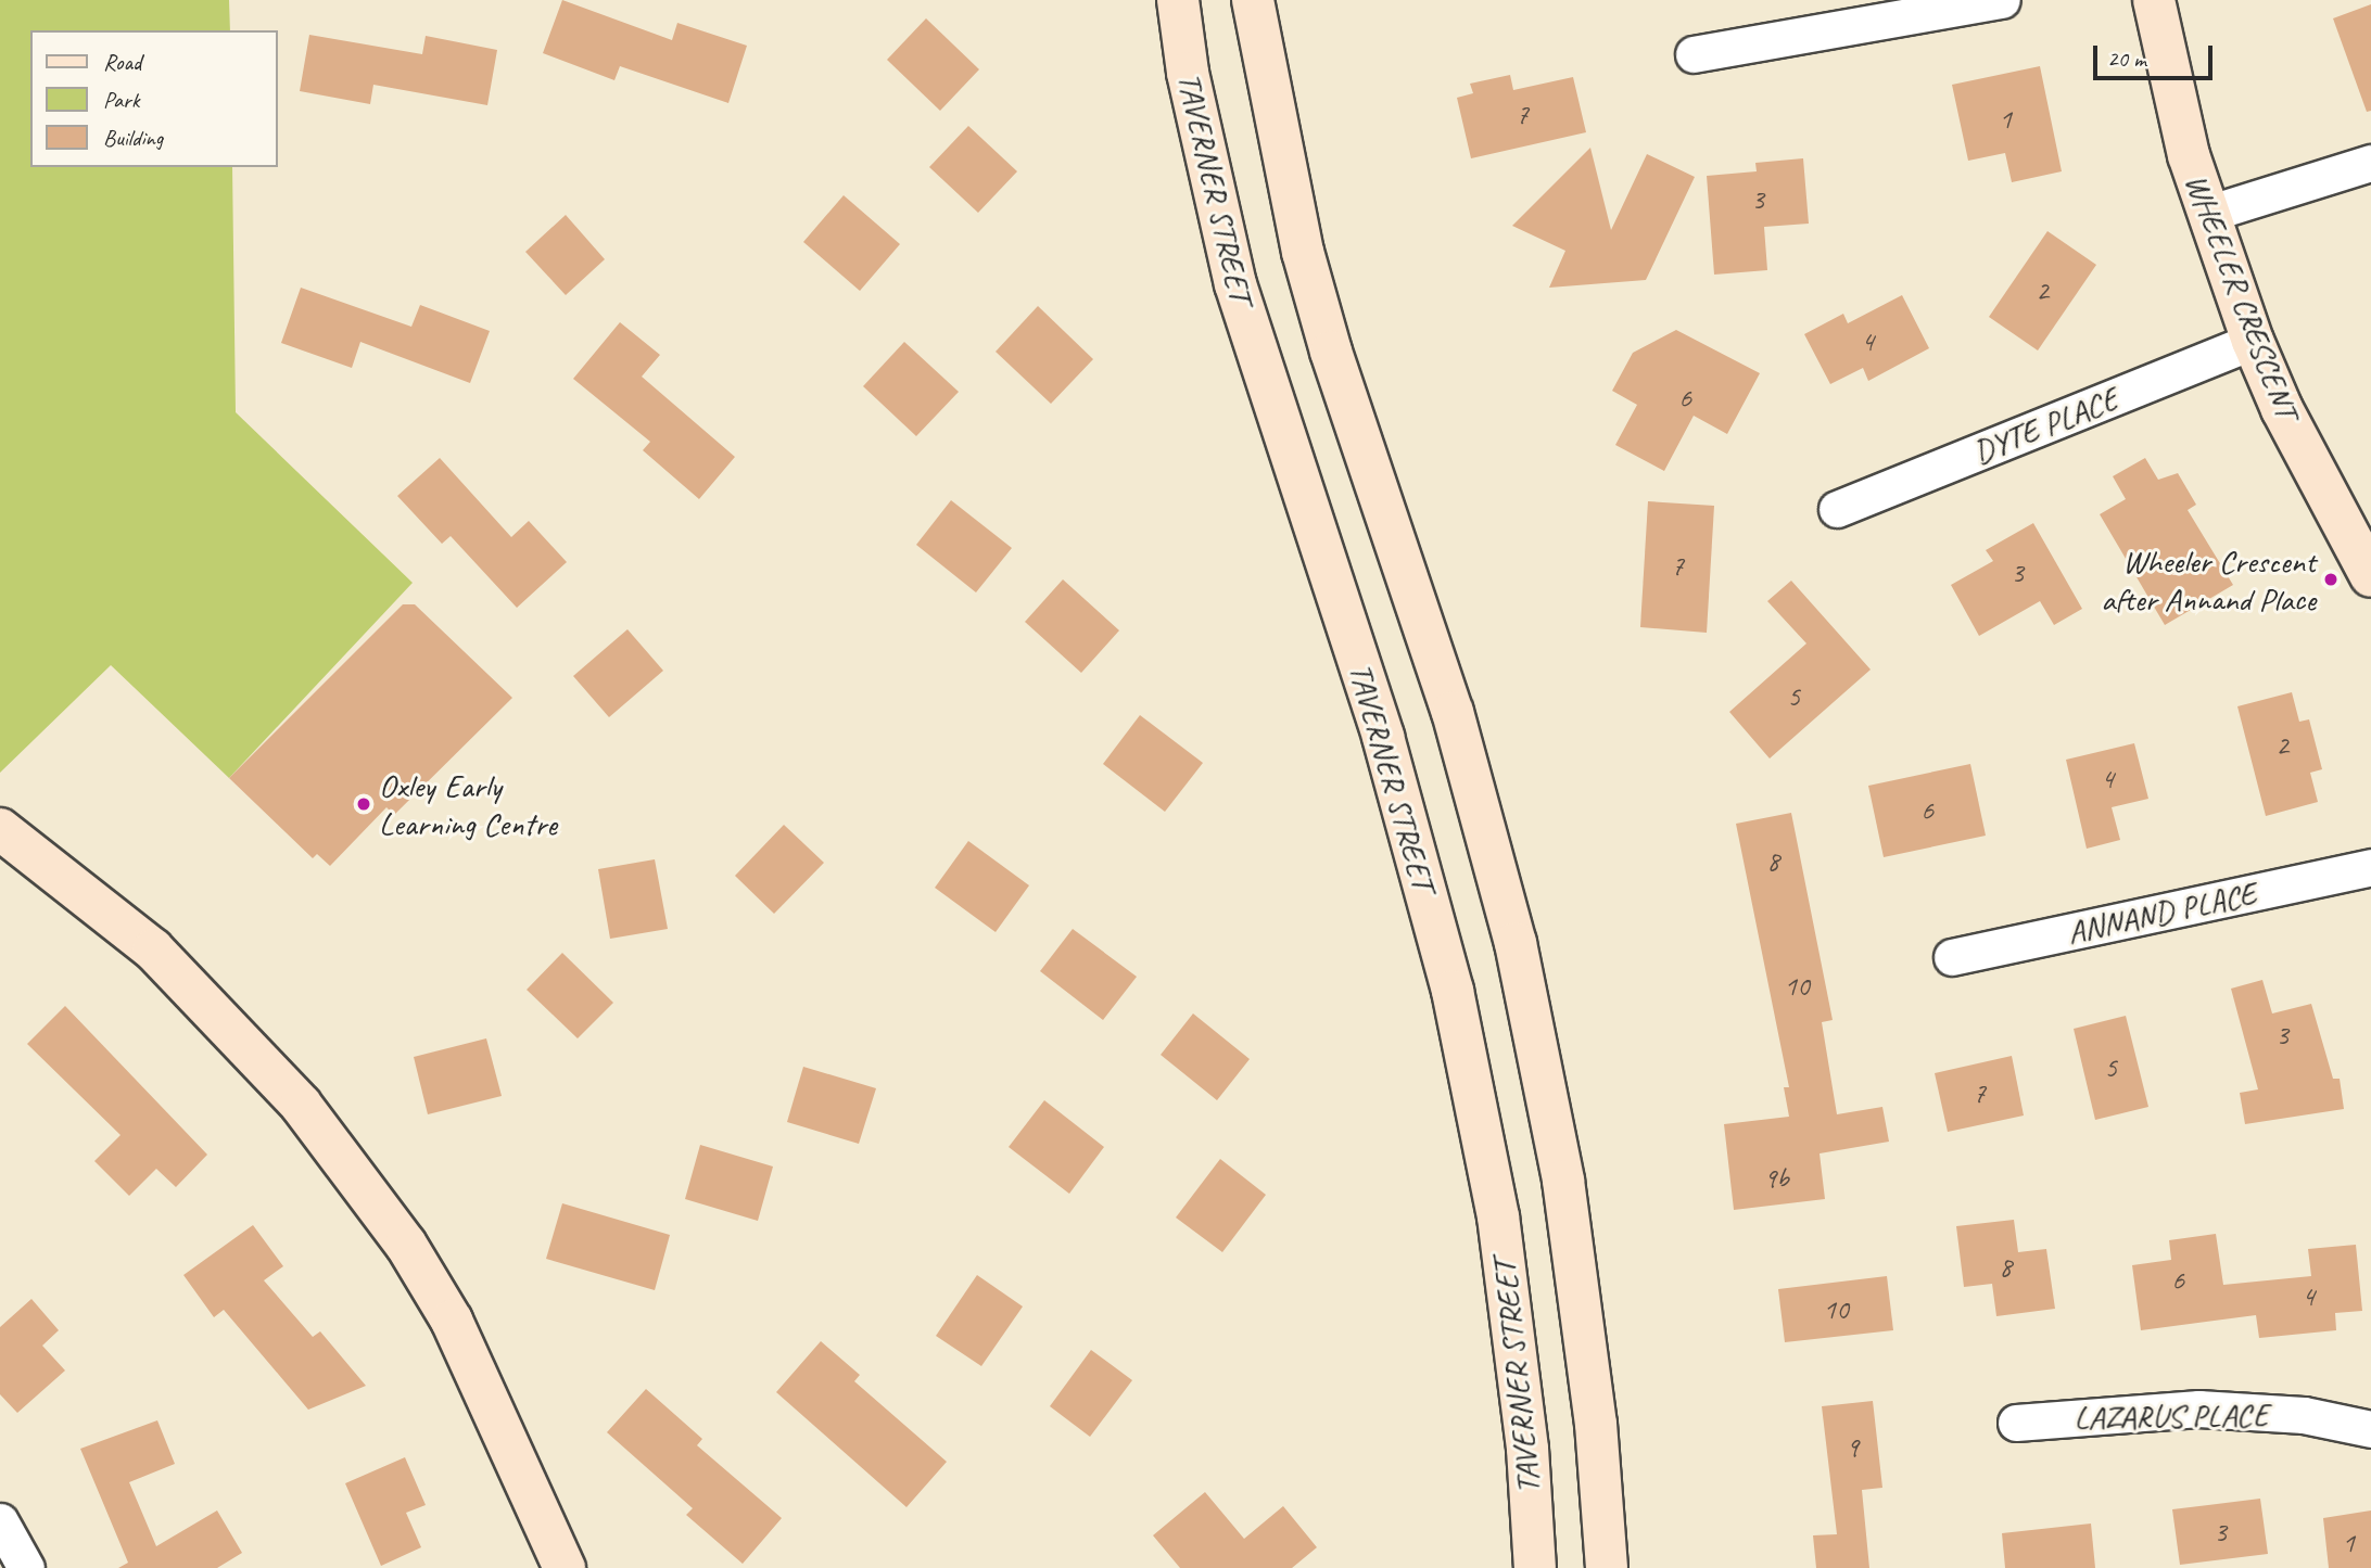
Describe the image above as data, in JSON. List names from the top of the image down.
{
  "streets": {
    "main road": ["TAVERNER STREET", "WHEELER CRESCENT"],
    "street": ["DYTE PLACE", "ANNAND PLACE", "LAZARUS PLACE"]
  },
  "crossings": [
    ["WHEELER CRESCENT", "DYTE PLACE"]
  ],
  "places": ["Wheeler Crescent after Annand Place", "Oxley Early Learning Centre"],
  "house_numbers": [
    "7",
    "1",
    "3",
    "2",
    "4",
    "6",
    "7",
    "3",
    "5",
    "2",
    "4",
    "6",
    "8",
    "10",
    "3",
    "5",
    "7",
    "9b",
    "8",
    "6",
    "4",
    "10",
    "9",
    "3",
    "1"
  ],
  "legend": ["Road", "Park", "Building"],
  "scale_bar": "20 m"
}
